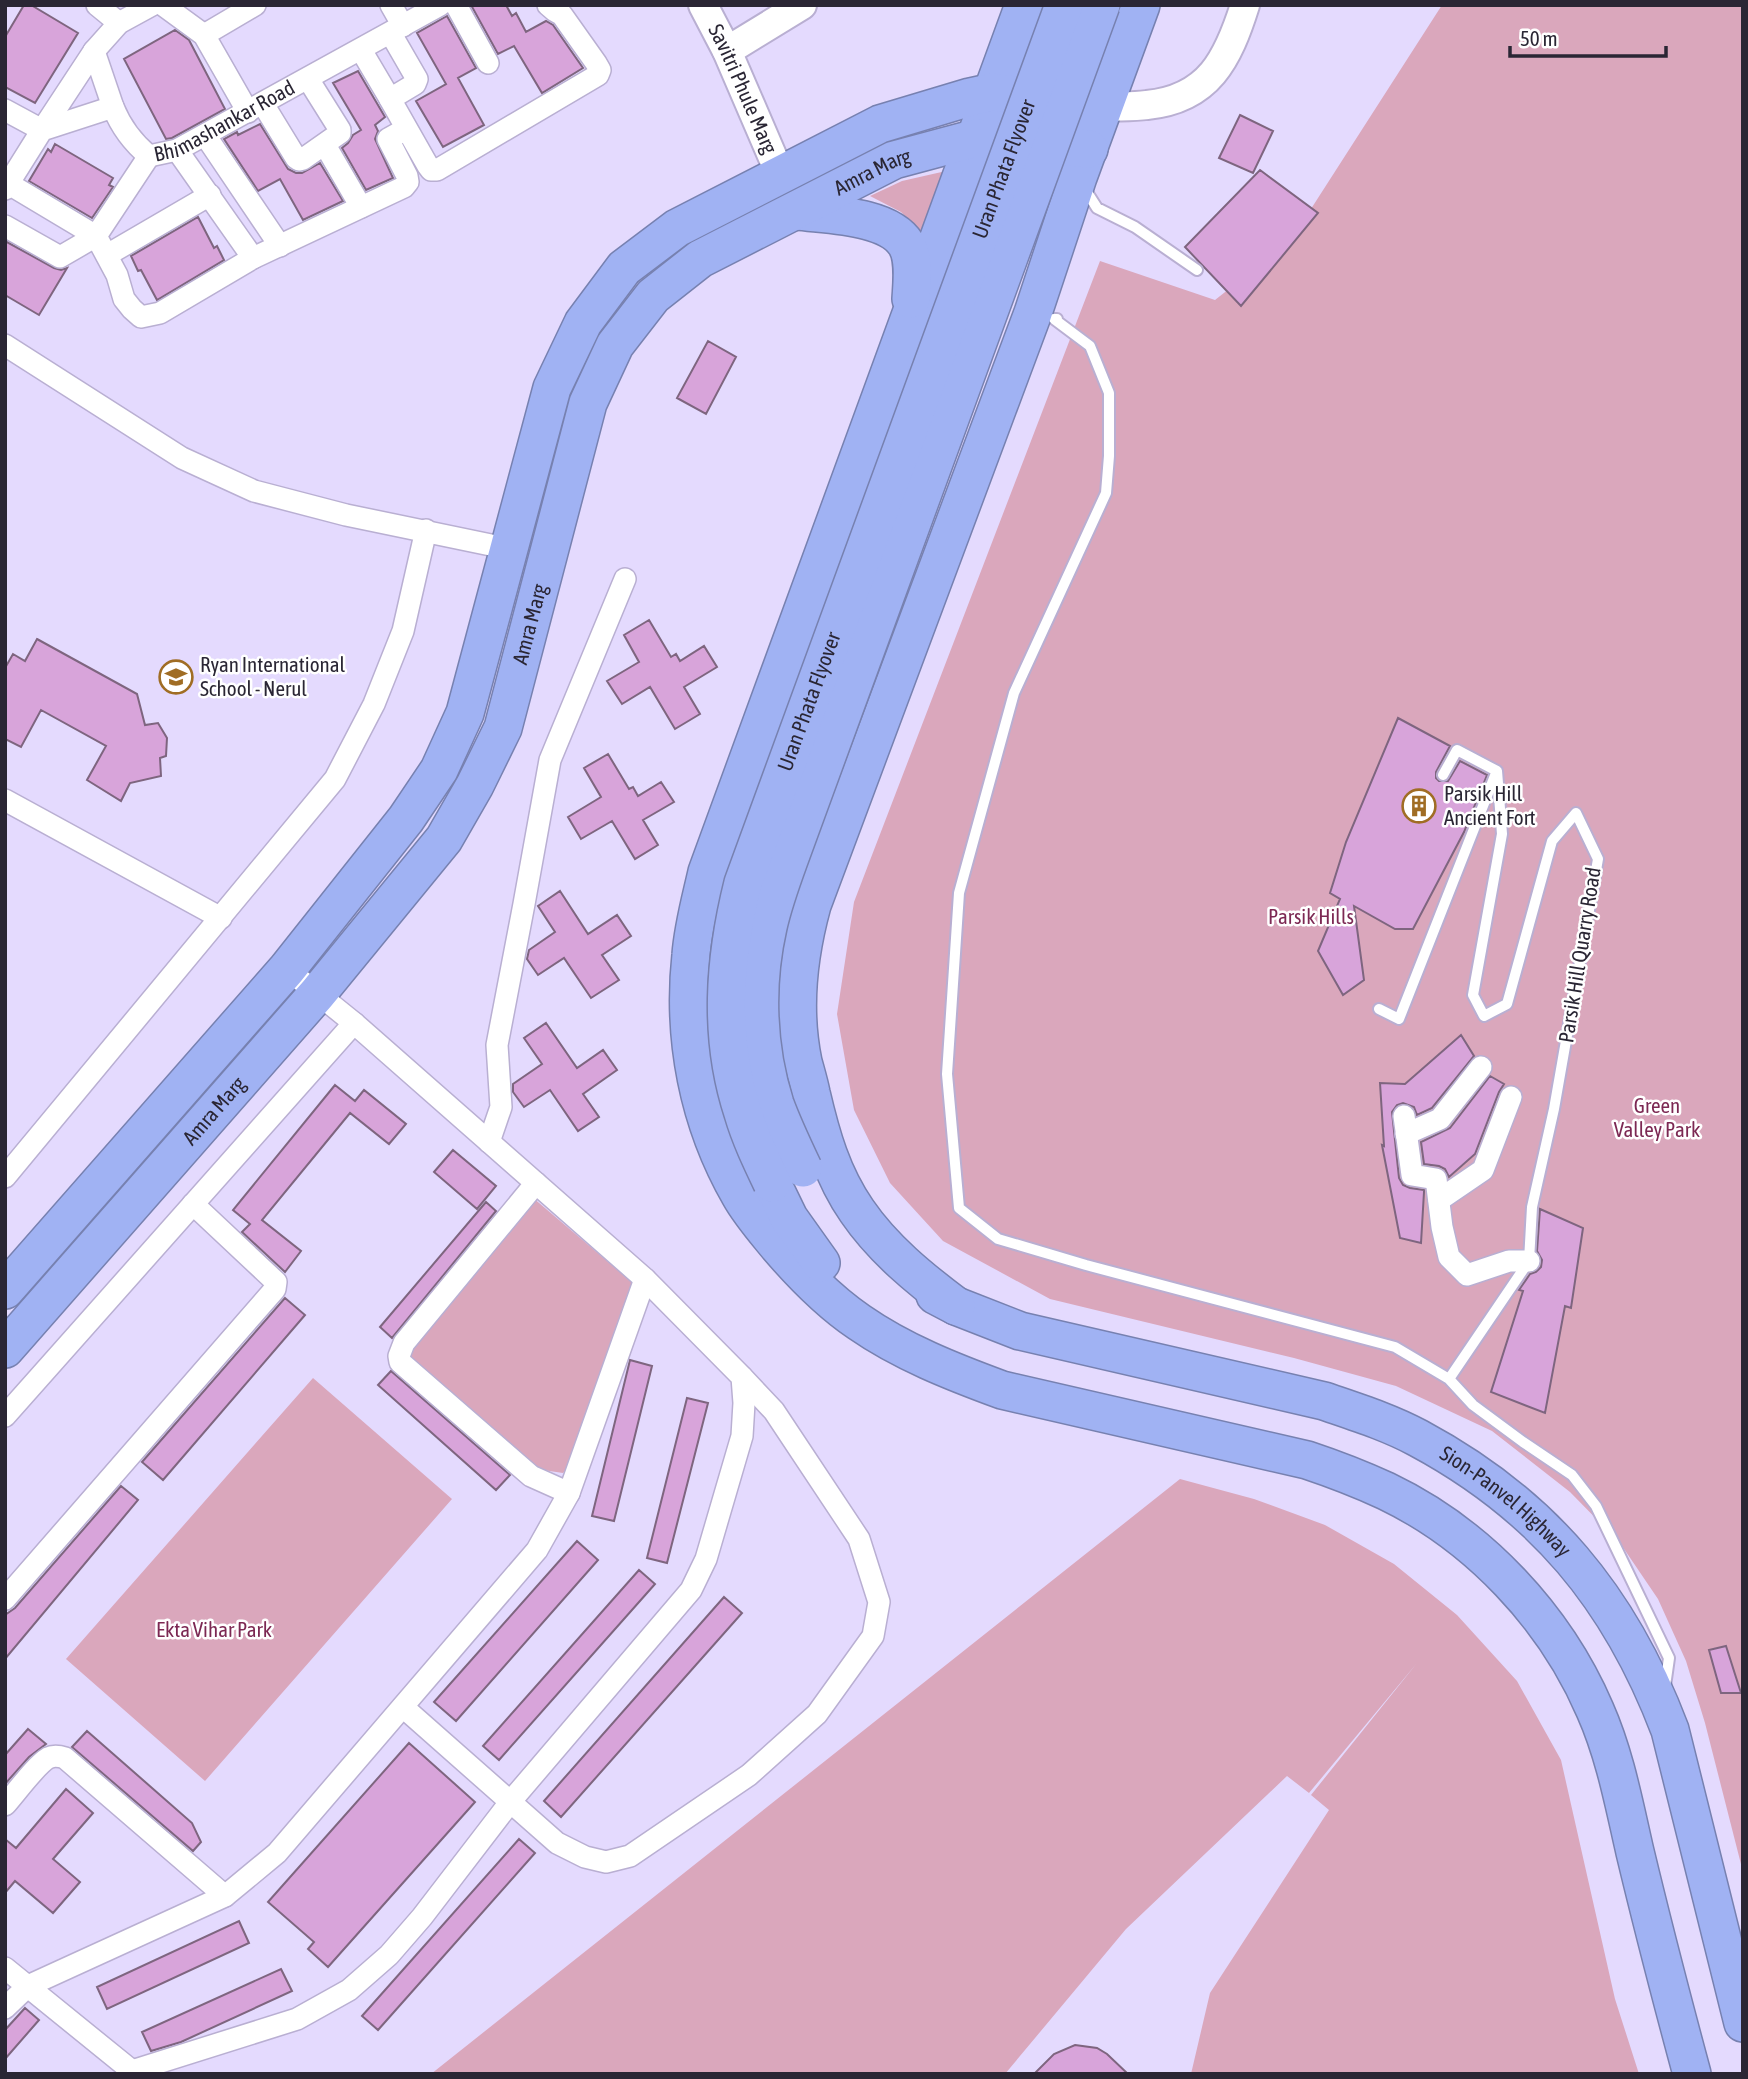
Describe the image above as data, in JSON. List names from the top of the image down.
{
  "streets": {
    "highway": ["Uran Phata Flyover", "Amra Marg", "Sion-Panvel Highway"],
    "street": ["Savitri Phule Marg", "Bhimashankar Road"],
    "lane": ["Parsik Hill Quarry Road"]
  },
  "crossings": [
    ["Savitri Phule Marg", "Amra Marg"],
    ["Uran Phata Flyover", "Sion-Panvel Highway"]
  ],
  "parks": ["Parsik Hills", "Green Valley Park", "Ekta Vihar Park"],
  "places": {
    "school or university": ["Ryan International School - Nerul"],
    "building": ["Parsik Hill Ancient Fort"]
  },
  "scale_bar": "50 m"
}
